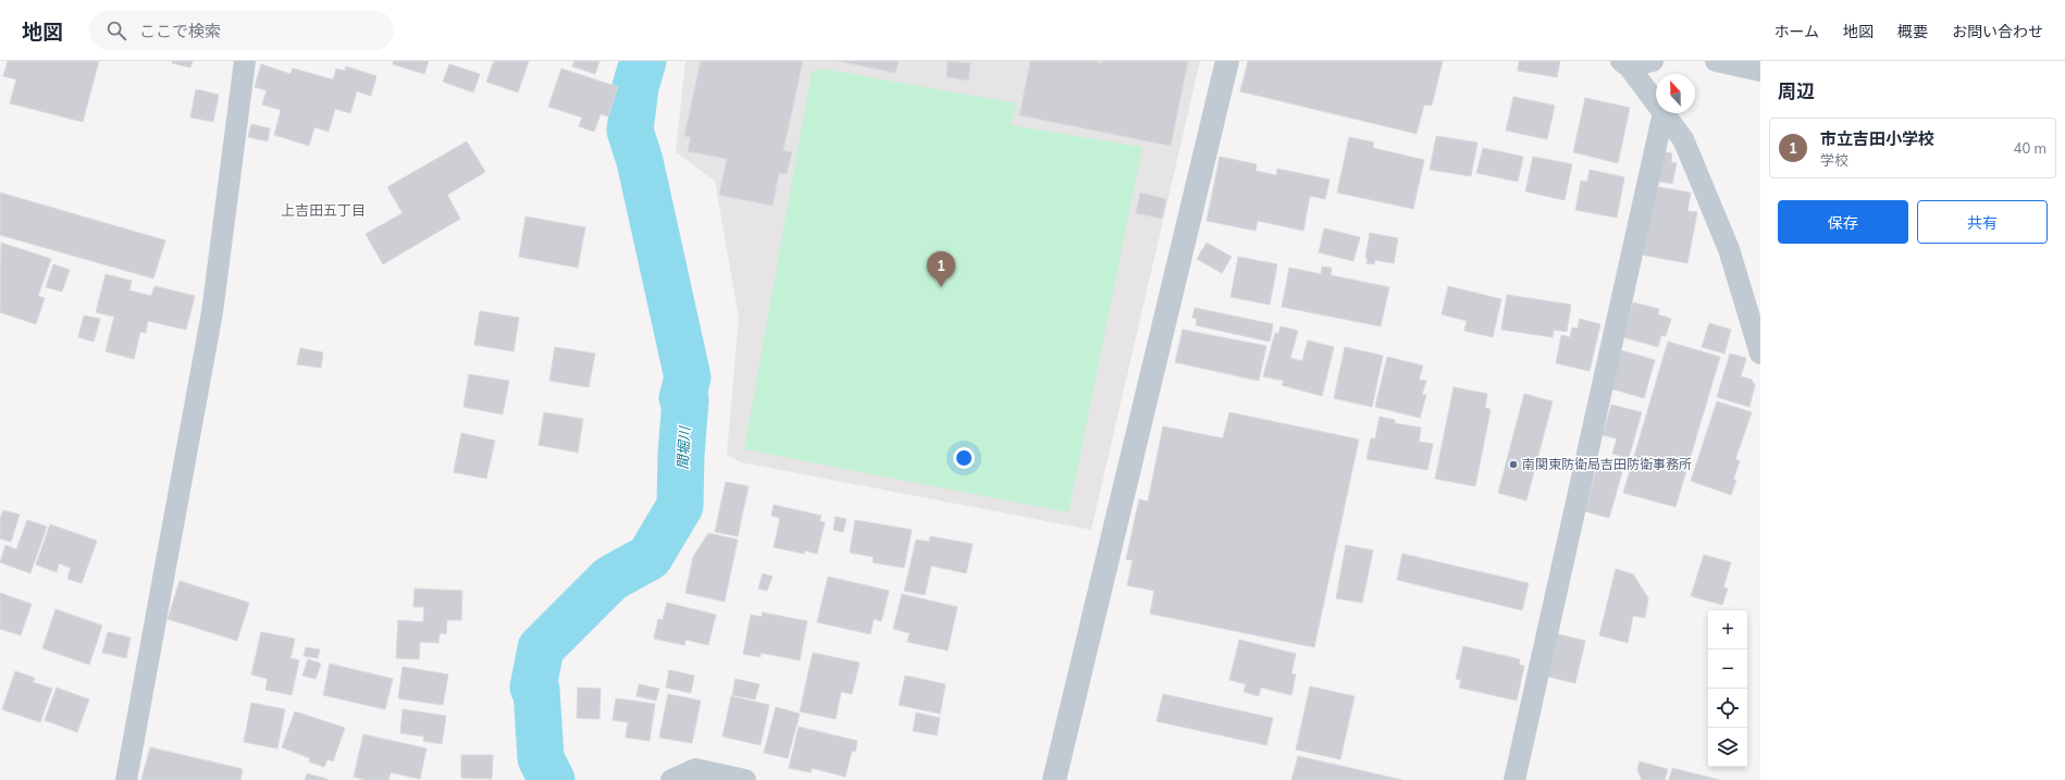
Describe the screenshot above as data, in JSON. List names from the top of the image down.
{
  "districts": ["上吉田五丁目"],
  "water": ["間堀川"],
  "places": ["南関東防衛局吉田防衛事務所"],
  "north": "top",
  "page": {
    "header": "地図",
    "search": "ここで検索",
    "nav": [
      "ホーム",
      "地図",
      "概要",
      "お問い合わせ"
    ],
    "heading": "周辺",
    "list": [
      {
        "mark": "1",
        "name": "市立吉田小学校",
        "note": "学校",
        "value": "40 m"
      }
    ],
    "buttons": ["保存", "共有"],
    "pins": "1",
    "map_buttons": ["+", "−"]
  }
}
